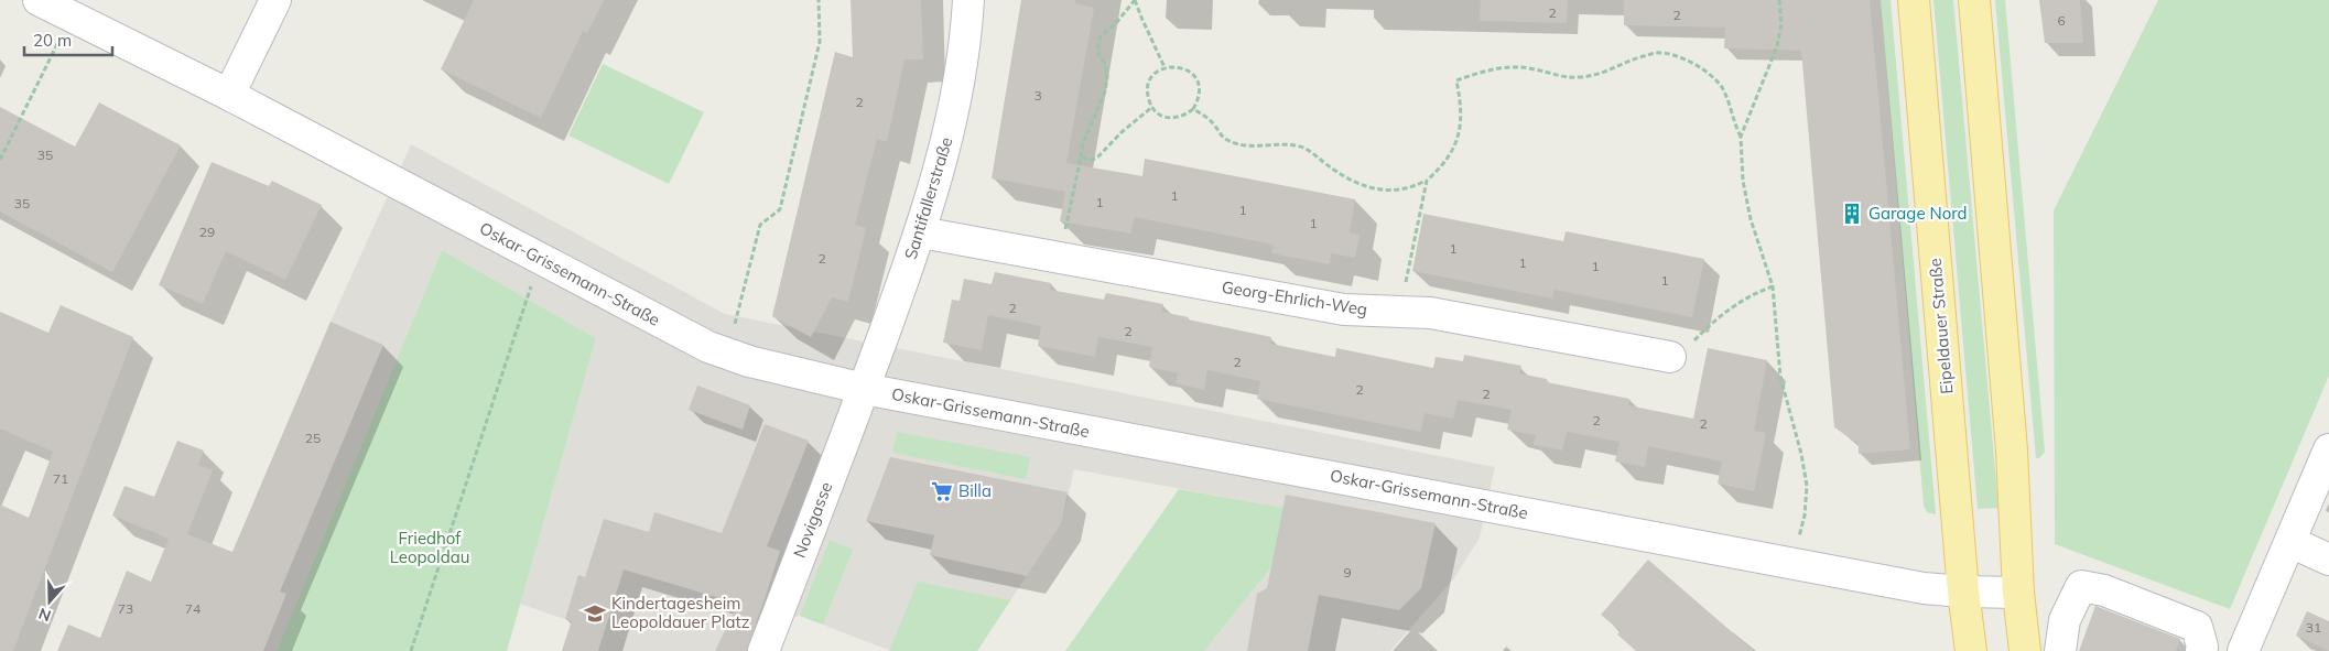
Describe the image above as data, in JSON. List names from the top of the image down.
{
  "streets": {
    "main road": ["Eipeldauer Straße"],
    "street": [
      "Santifallerstraße",
      "Oskar-Grissemann-Straße",
      "Georg-Ehrlich-Weg",
      "Novigasse"
    ]
  },
  "crossings": [
    ["Santifallerstraße", "Oskar-Grissemann-Straße"],
    ["Santifallerstraße", "Georg-Ehrlich-Weg"],
    ["Santifallerstraße", "Novigasse"],
    ["Oskar-Grissemann-Straße", "Eipeldauer Straße"],
    ["Oskar-Grissemann-Straße", "Novigasse"]
  ],
  "parks": ["Friedhof Leopoldau"],
  "places": {
    "building": ["Garage Nord"],
    "supermarket": ["Billa"],
    "school or university": ["Kindertagesheim Leopoldauer Platz"]
  },
  "house_numbers": [
    "2",
    "2",
    "6",
    "3",
    "2",
    "35",
    "1",
    "1",
    "35",
    "1",
    "1",
    "29",
    "1",
    "2",
    "1",
    "1",
    "1",
    "2",
    "2",
    "2",
    "2",
    "2",
    "2",
    "2",
    "25",
    "71",
    "9",
    "73",
    "74",
    "31"
  ],
  "scale_bar": "20 m",
  "north": "bottom"
}
